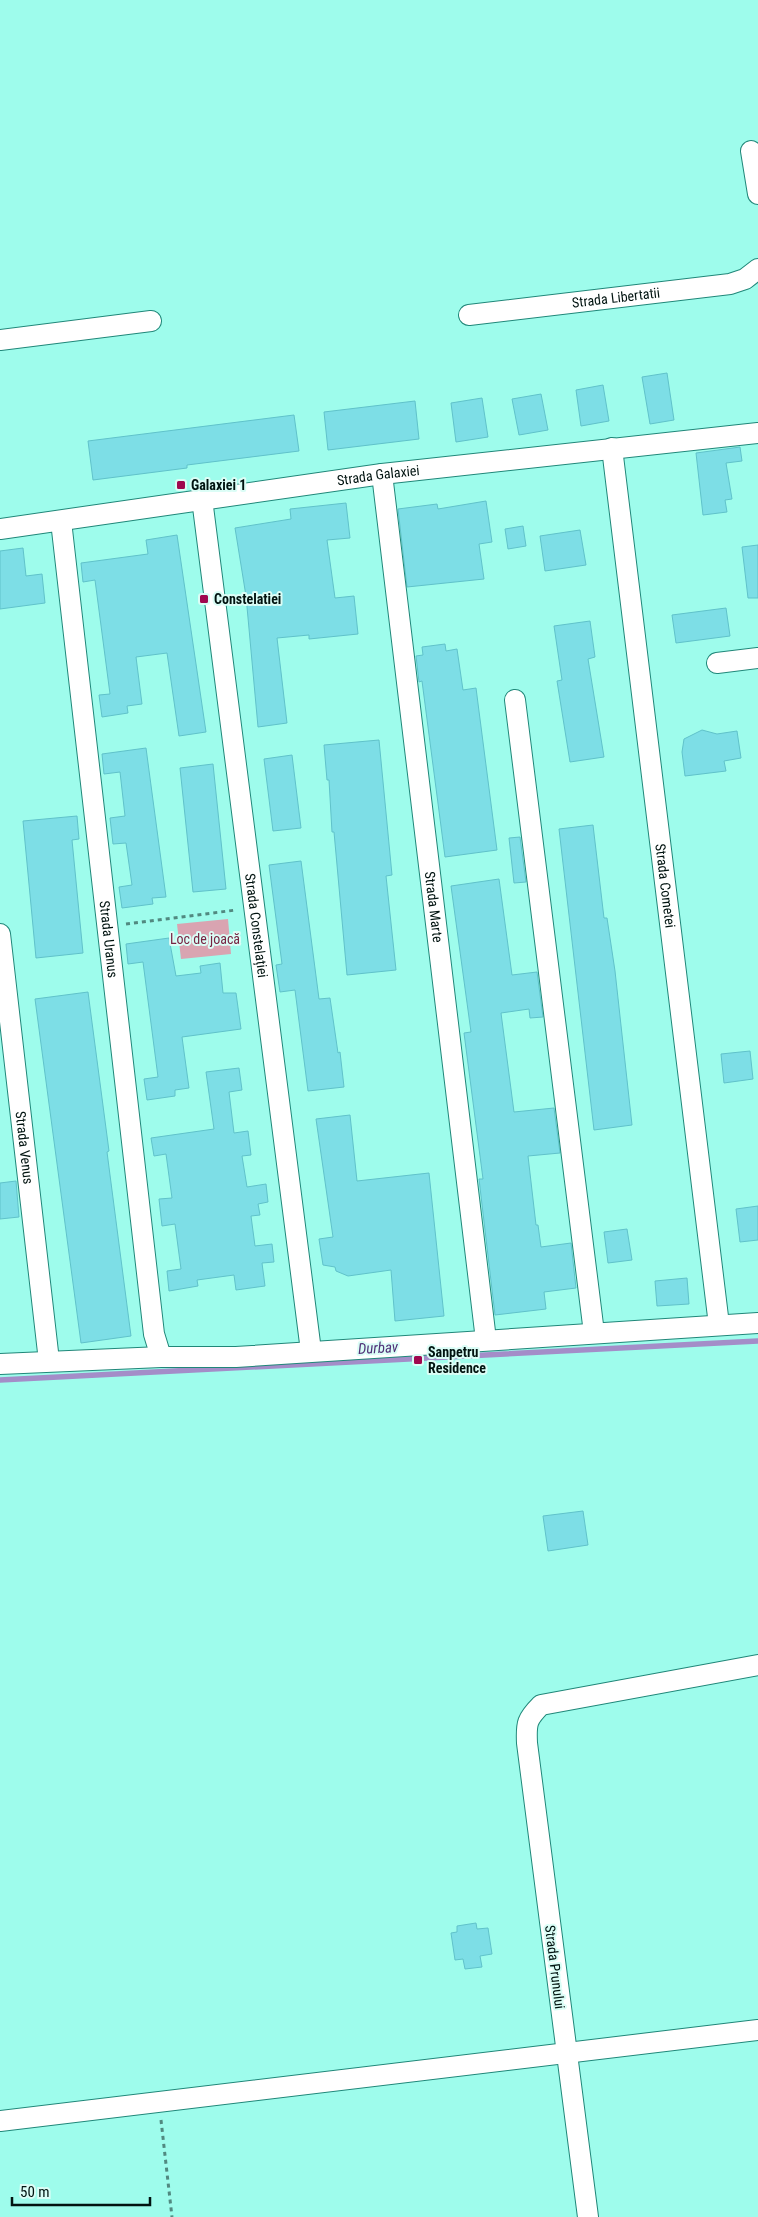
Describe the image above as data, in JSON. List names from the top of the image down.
{
  "streets": {
    "street": [
      "Strada Libertatii",
      "Strada Galaxiei",
      "Strada Cometei",
      "Strada Marte",
      "Strada Constelației",
      "Strada Uranus",
      "Strada Venus",
      "Strada Prunului"
    ]
  },
  "crossings": [
    ["Strada Galaxiei", "Strada Cometei"],
    ["Strada Galaxiei", "Strada Marte"],
    ["Strada Galaxiei", "Strada Constelației"],
    ["Strada Galaxiei", "Strada Uranus"]
  ],
  "water": ["Durbav"],
  "parks": ["Loc de joacă"],
  "places": {
    "transit": ["Galaxiei 1", "Constelatiei", "Sanpetru Residence"]
  },
  "scale_bar": "50 m"
}
